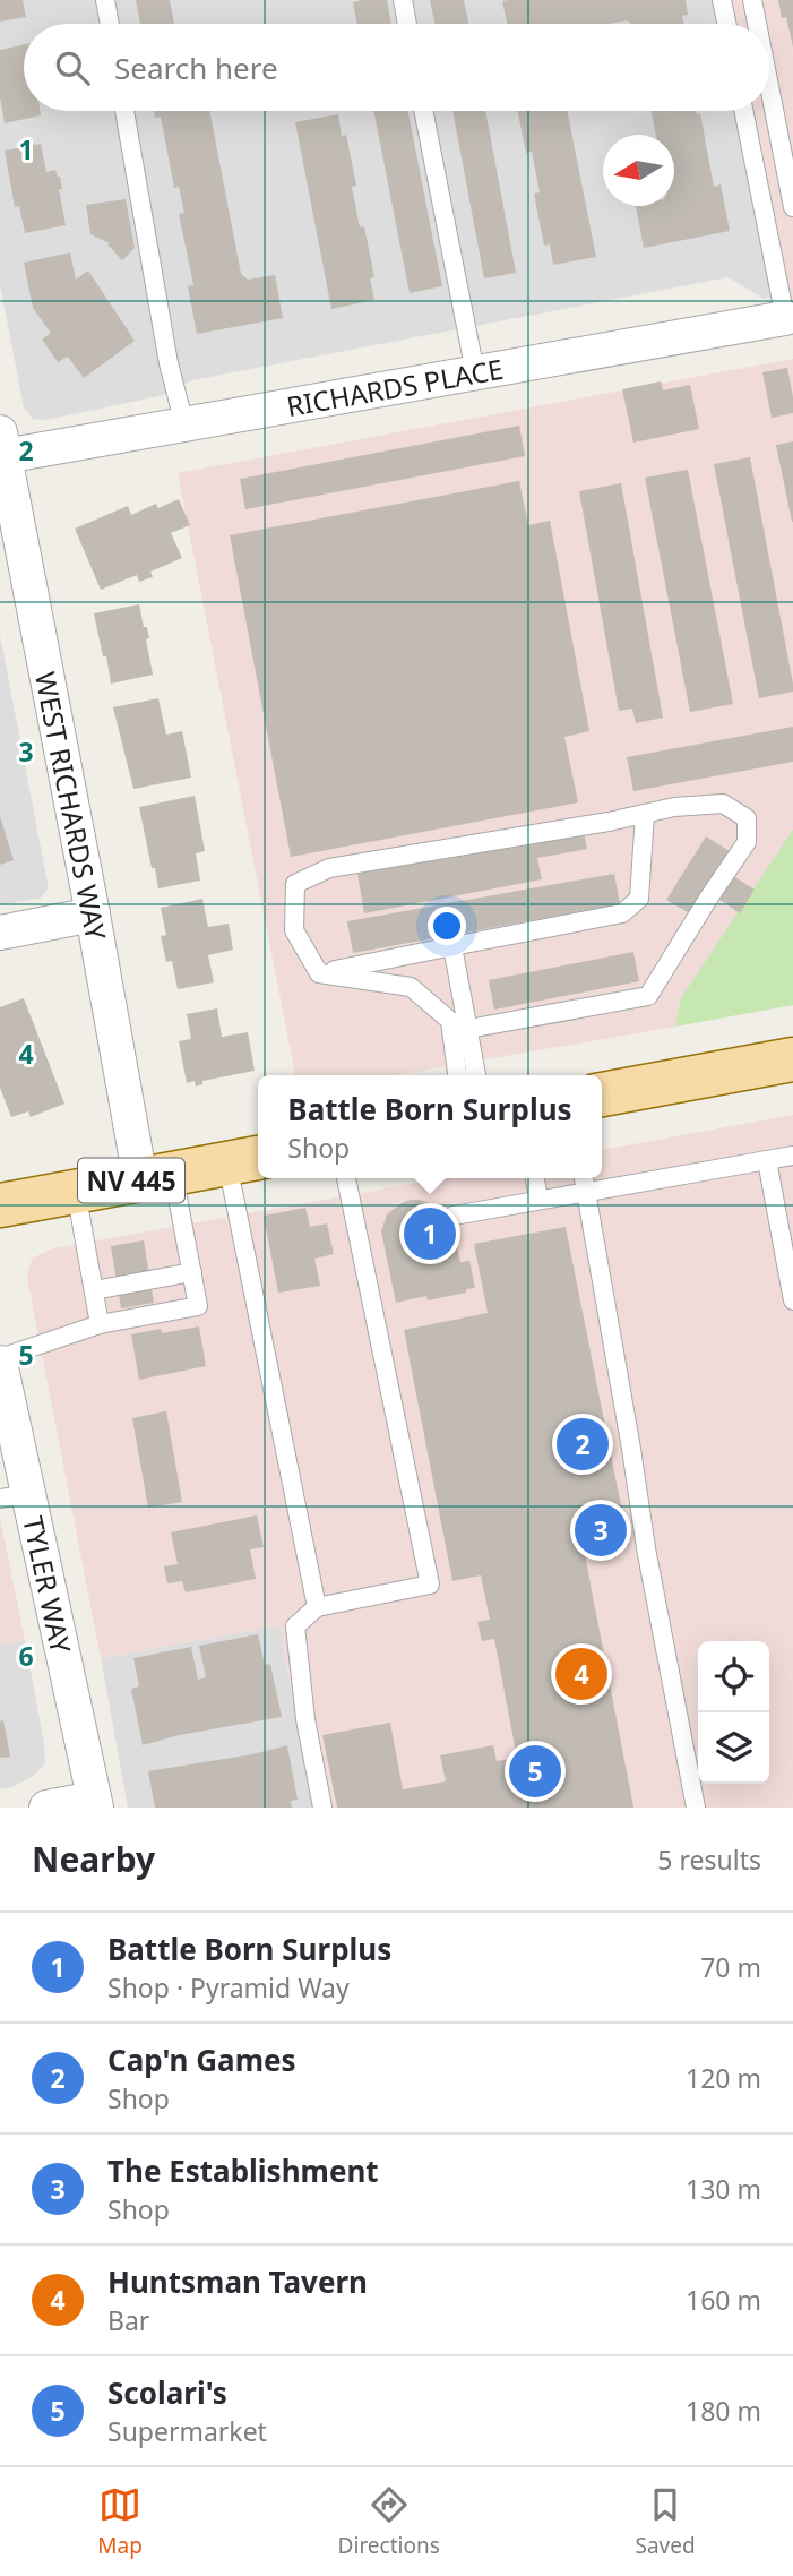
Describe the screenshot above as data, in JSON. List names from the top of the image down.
{
  "streets": {
    "main road": ["NV 445"],
    "street": ["RICHARDS PLACE", "WEST RICHARDS WAY", "TYLER WAY"]
  },
  "crossings": [
    ["RICHARDS PLACE", "WEST RICHARDS WAY"],
    ["WEST RICHARDS WAY", "NV 445"]
  ],
  "north": "left",
  "page": {
    "search": "Search here",
    "popup": ["Battle Born Surplus", "Shop"],
    "pins": [
      "1",
      "2",
      "3",
      "4",
      "5"
    ],
    "heading": ["Nearby", "5 results"],
    "list": [
      {
        "mark": "1",
        "name": "Battle Born Surplus",
        "note": "Shop · Pyramid Way",
        "value": "70 m"
      },
      {
        "mark": "2",
        "name": "Cap'n Games",
        "note": "Shop",
        "value": "120 m"
      },
      {
        "mark": "3",
        "name": "The Establishment",
        "note": "Shop",
        "value": "130 m"
      },
      {
        "mark": "4",
        "name": "Huntsman Tavern",
        "note": "Bar",
        "value": "160 m"
      },
      {
        "mark": "5",
        "name": "Scolari's",
        "note": "Supermarket",
        "value": "180 m"
      }
    ],
    "nav": ["Map", "Directions", "Saved"]
  },
  "grid": {
    "rows": [
      "1",
      "2",
      "3",
      "4",
      "5",
      "6"
    ]
  }
}
